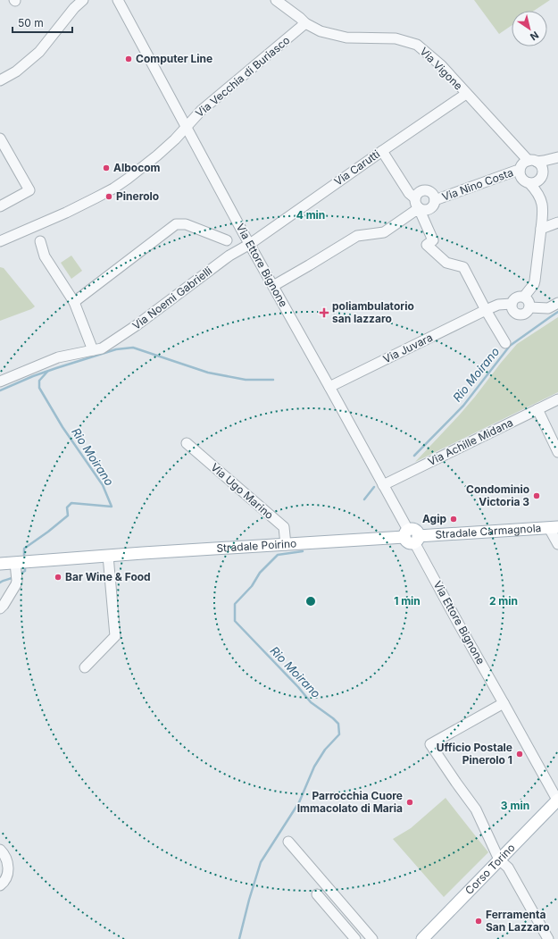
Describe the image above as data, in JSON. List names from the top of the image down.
{
  "streets": {
    "main road": ["Stradale Carmagnola", "Stradale Poirino", "Corso Torino"],
    "street": [
      "Via Vigone",
      "Via Vecchia di Buriasco",
      "Via Carutti",
      "Via Nino Costa",
      "Via Ettore Bignone",
      "Via Noemi Gabrielli",
      "Via Juvara",
      "Via Achille Midana",
      "Via Ugo Marino"
    ]
  },
  "crossings": [
    ["Via Vigone", "Via Vecchia di Buriasco"],
    ["Via Vigone", "Via Carutti"],
    ["Via Vigone", "Via Nino Costa"],
    ["Via Vecchia di Buriasco", "Via Ettore Bignone"],
    ["Via Carutti", "Via Ettore Bignone"],
    ["Via Carutti", "Via Noemi Gabrielli"],
    ["Via Nino Costa", "Via Juvara"],
    ["Via Ettore Bignone", "Via Noemi Gabrielli"],
    ["Via Ettore Bignone", "Via Juvara"],
    ["Via Ettore Bignone", "Via Achille Midana"],
    ["Via Ettore Bignone", "Stradale Carmagnola"],
    ["Via Ettore Bignone", "Stradale Poirino"],
    ["Via Ettore Bignone", "Corso Torino"],
    ["Via Ugo Marino", "Stradale Poirino"],
    ["Stradale Carmagnola", "Stradale Poirino"]
  ],
  "water": ["Rio Moirano"],
  "places": {
    "other": [
      "Computer Line",
      "Albocom",
      "Pinerolo",
      "Condominio Victoria 3",
      "Agip",
      "Bar Wine & Food",
      "Ufficio Postale Pinerolo 1",
      "Parrocchia Cuore Immacolato di Maria",
      "Ferramenta San Lazzaro"
    ],
    "health": ["poliambulatorio san lazzaro"]
  },
  "scale_bar": "50 m",
  "north": "bottom right",
  "rings": [
    "4 min",
    "1 min",
    "2 min",
    "3 min"
  ]
}
